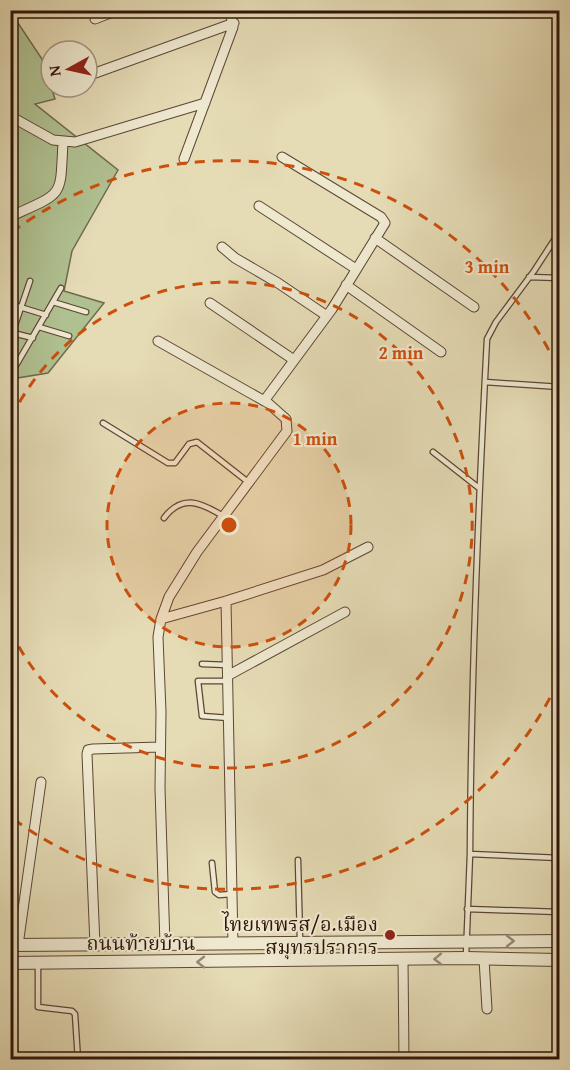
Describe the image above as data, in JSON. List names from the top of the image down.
{
  "streets": {
    "street": ["ถนนท้ายบ้าน"]
  },
  "places": ["ไทยเทพรส/อ.เมือง สมุทรปราการ"],
  "north": "left",
  "rings": ["3 min", "2 min", "1 min"]
}
